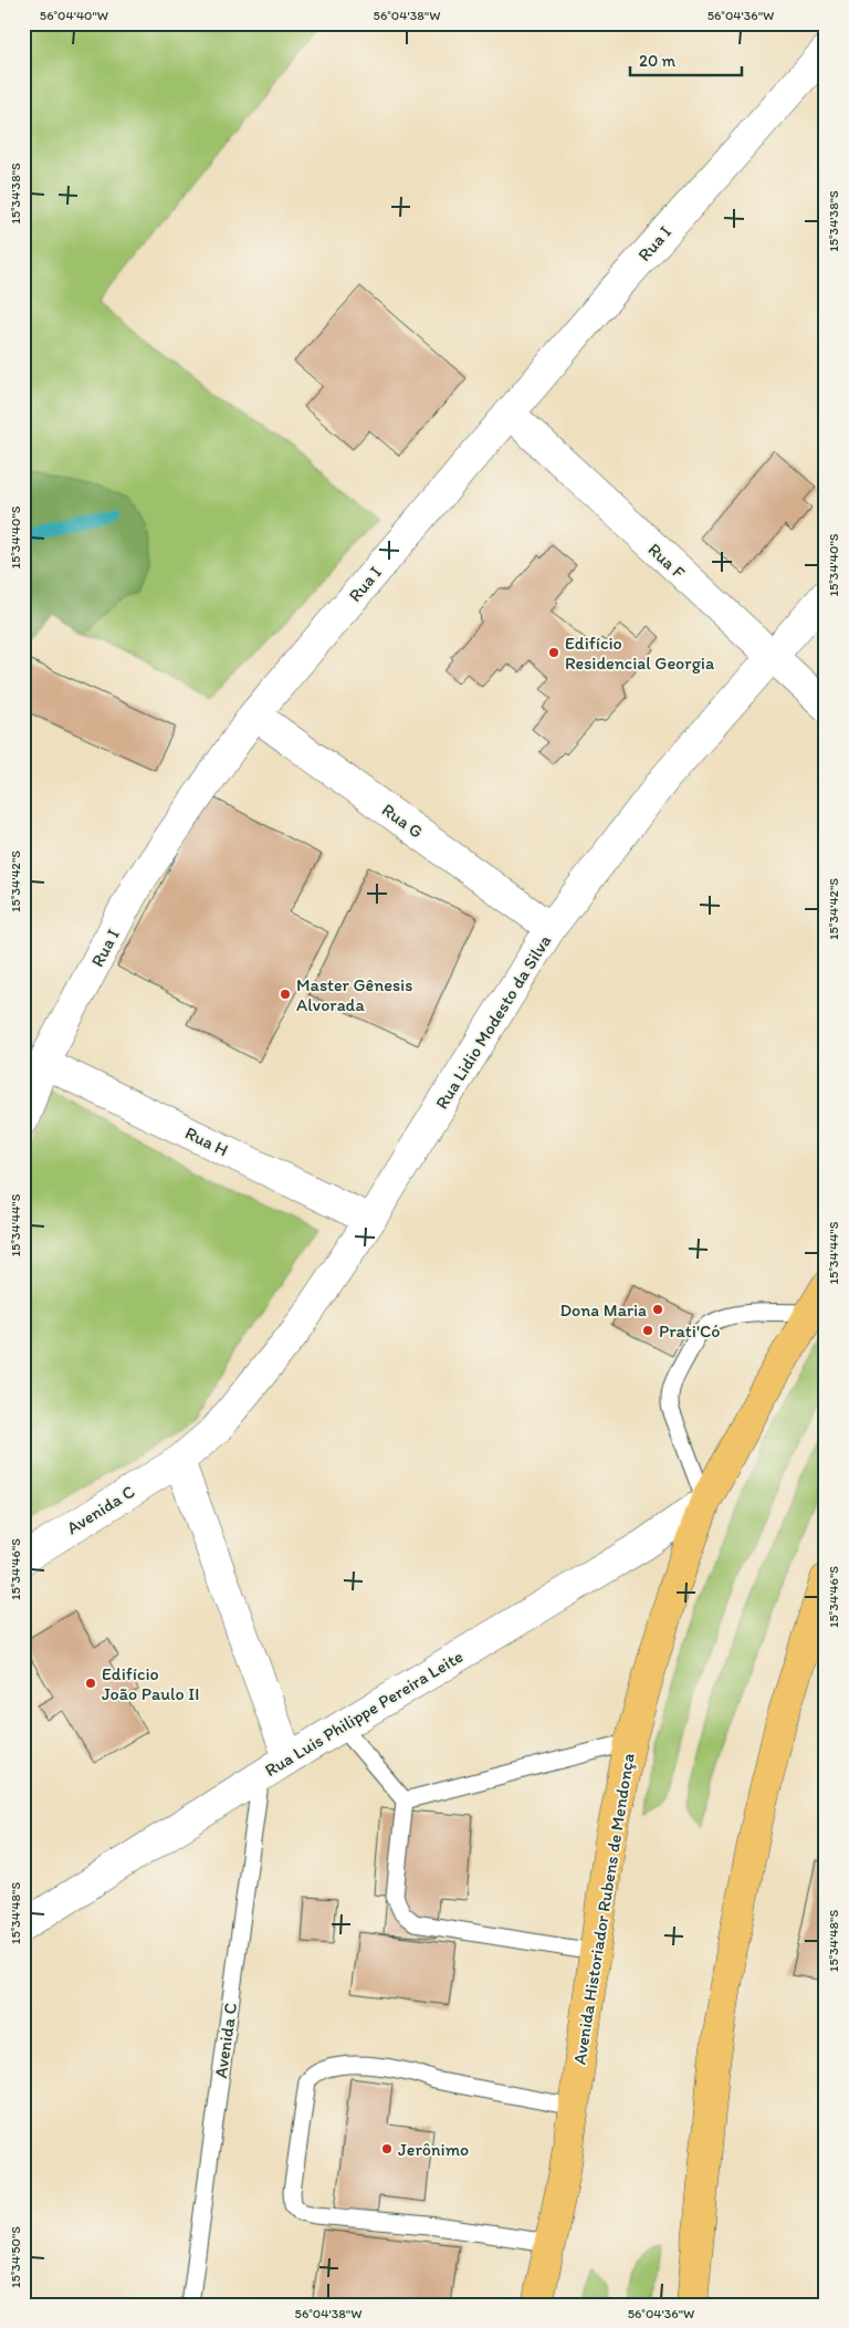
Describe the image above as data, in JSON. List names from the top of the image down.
{
  "streets": {
    "main road": ["Avenida Historiador Rubens de Mendonça"],
    "street": [
      "Rua I",
      "Rua F",
      "Rua G",
      "Rua Lidio Modesto da Silva",
      "Rua H",
      "Avenida C",
      "Rua Luis Philippe Pereira Leite"
    ]
  },
  "crossings": [
    ["Rua I", "Rua F"],
    ["Rua I", "Rua G"],
    ["Rua I", "Rua H"],
    ["Rua F", "Rua Lidio Modesto da Silva"],
    ["Rua G", "Rua Lidio Modesto da Silva"],
    ["Rua Lidio Modesto da Silva", "Rua H"],
    ["Rua Lidio Modesto da Silva", "Avenida C"],
    ["Avenida C", "Rua Luis Philippe Pereira Leite"],
    ["Rua Luis Philippe Pereira Leite", "Avenida Historiador Rubens de Mendonça"]
  ],
  "places": [
    "Edifício Residencial Georgia",
    "Master Gênesis Alvorada",
    "Dona Maria",
    "Prati'Có",
    "Edifício João Paulo II",
    "Jerônimo"
  ],
  "scale_bar": "20 m",
  "coordinates": [
    "56°04'40\"W",
    "56°04'38\"W",
    "56°04'36\"W",
    "15°34'38\"S",
    "15°34'40\"S",
    "15°34'42\"S",
    "15°34'44\"S",
    "15°34'46\"S",
    "15°34'48\"S",
    "15°34'50\"S"
  ]
}
